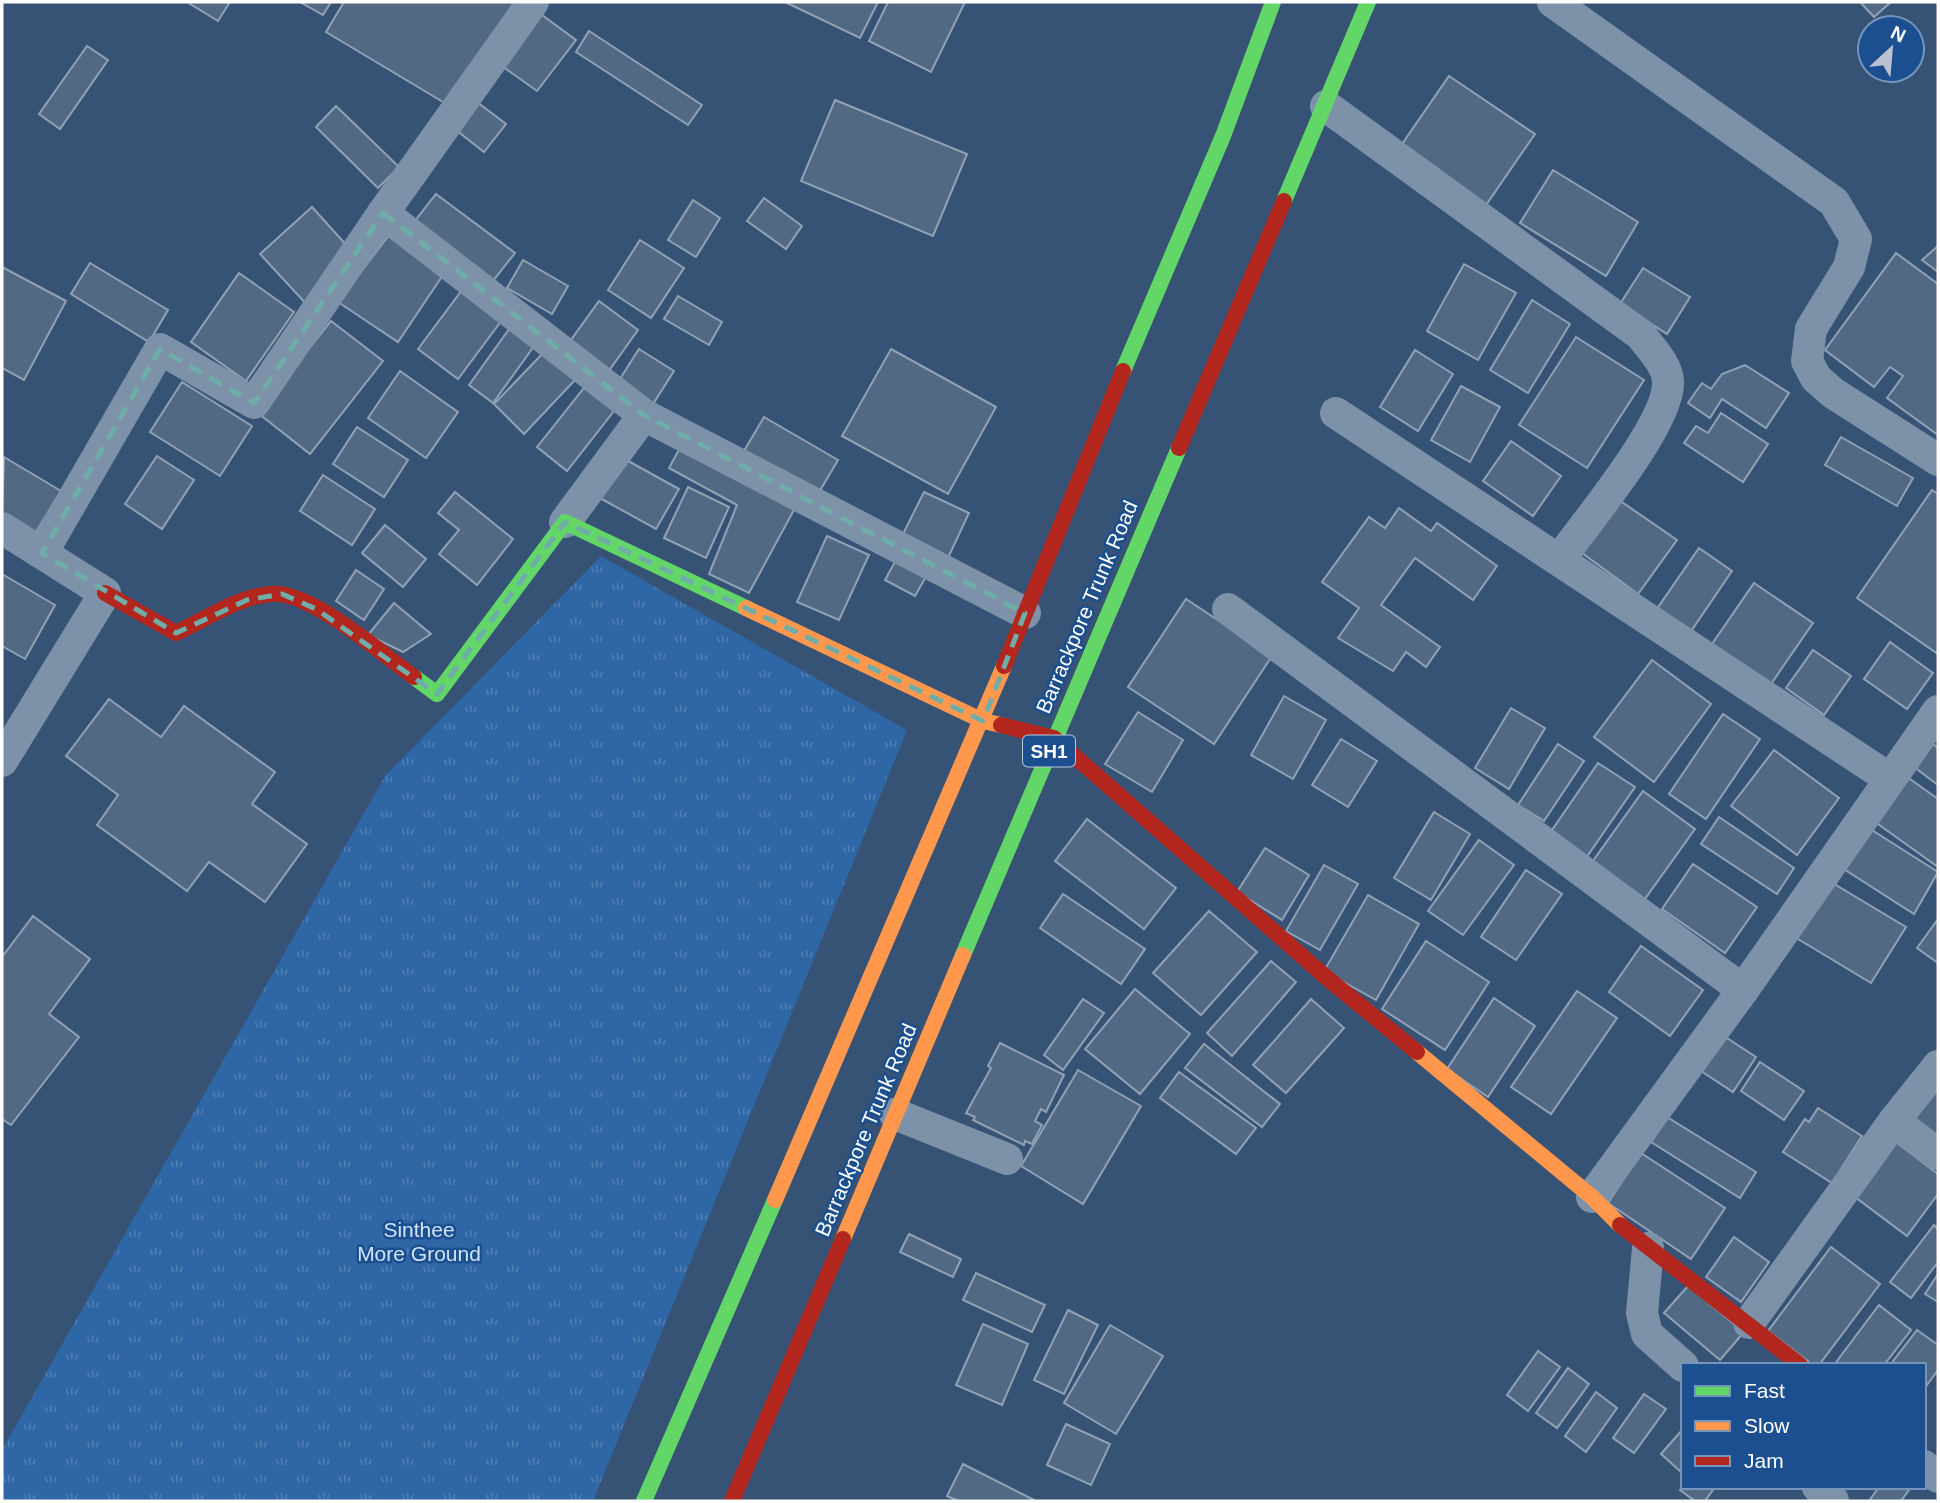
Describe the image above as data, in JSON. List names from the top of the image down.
{
  "streets": {
    "main road": ["Barrackpore Trunk Road", "SH1"]
  },
  "parks": ["Sinthee More Ground"],
  "legend": ["Fast", "Slow", "Jam"],
  "north": "top right"
}
